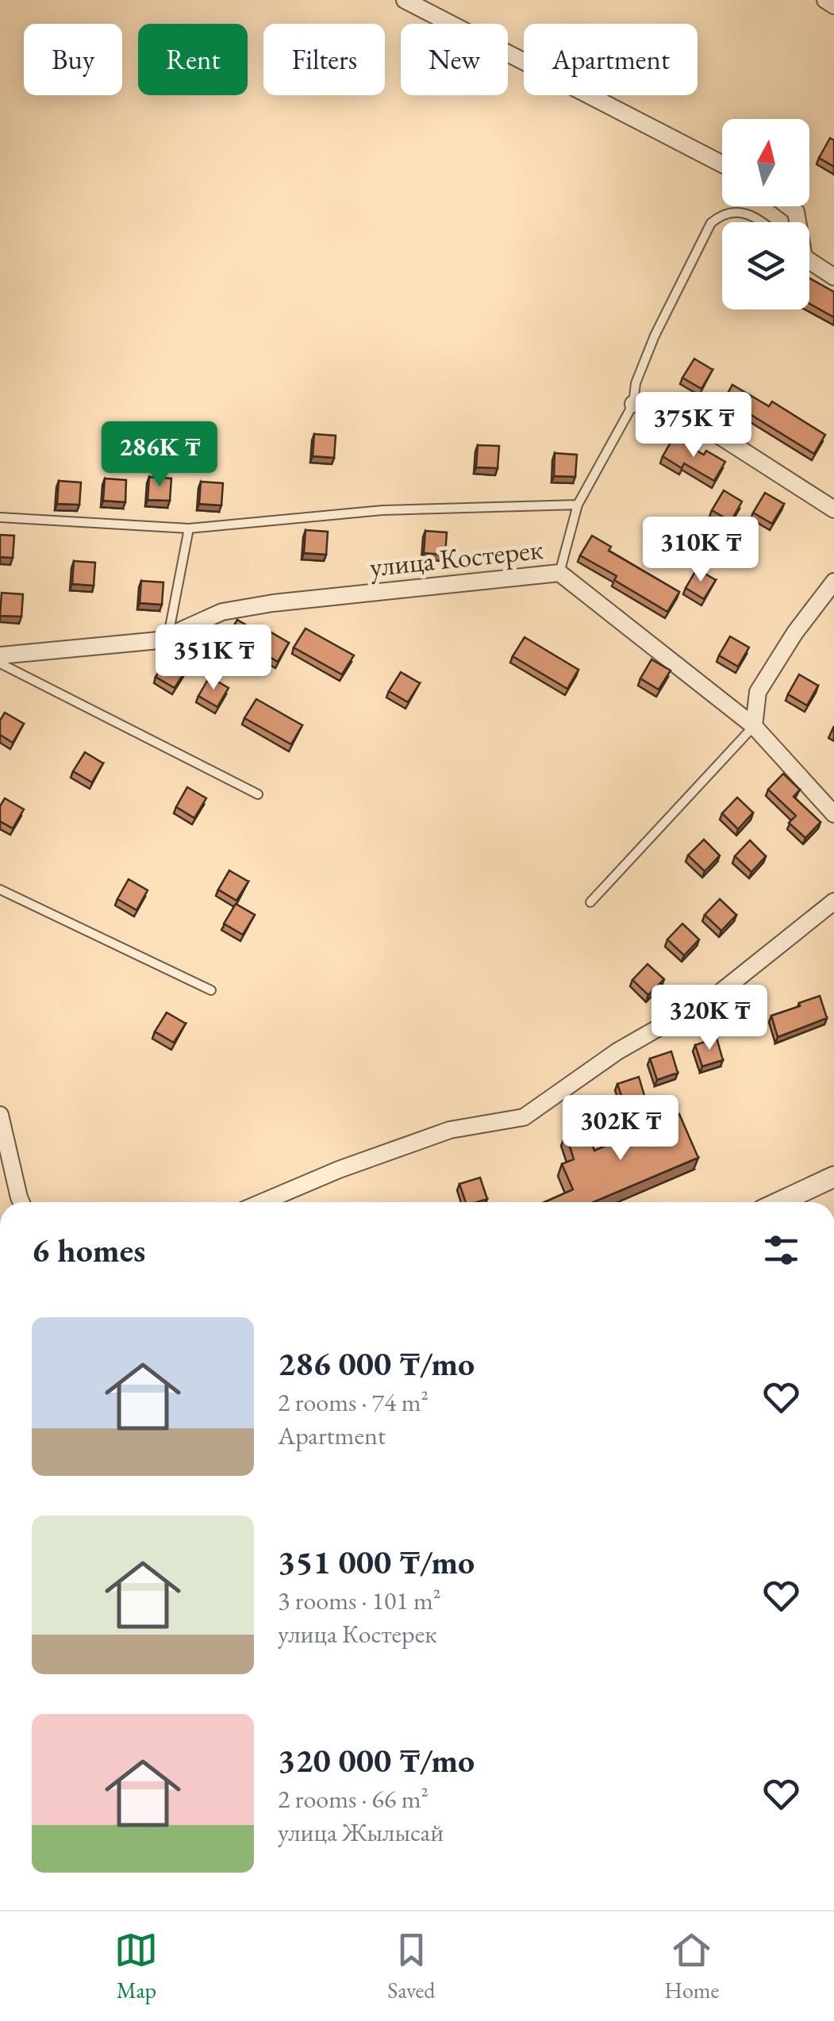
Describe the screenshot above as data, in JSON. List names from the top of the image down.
{
  "streets": {
    "street": ["улица Костерек"]
  },
  "north": "top",
  "page": {
    "chip": [
      "Buy",
      "Rent",
      "Filters",
      "New",
      "Apartment"
    ],
    "price": [
      "375K ₸",
      "286K ₸",
      "310K ₸",
      "351K ₸",
      "320K ₸",
      "302K ₸"
    ],
    "heading": "6 homes",
    "list": [
      {
        "name": "286 000 ₸/mo",
        "note": "2 rooms · 74 m² · Apartment"
      },
      {
        "name": "351 000 ₸/mo",
        "note": "3 rooms · 101 m² · улица Костерек"
      },
      {
        "name": "320 000 ₸/mo",
        "note": "2 rooms · 66 m² · улица Жылысай"
      }
    ],
    "tabs": ["Map", "Saved", "Home"]
  }
}
